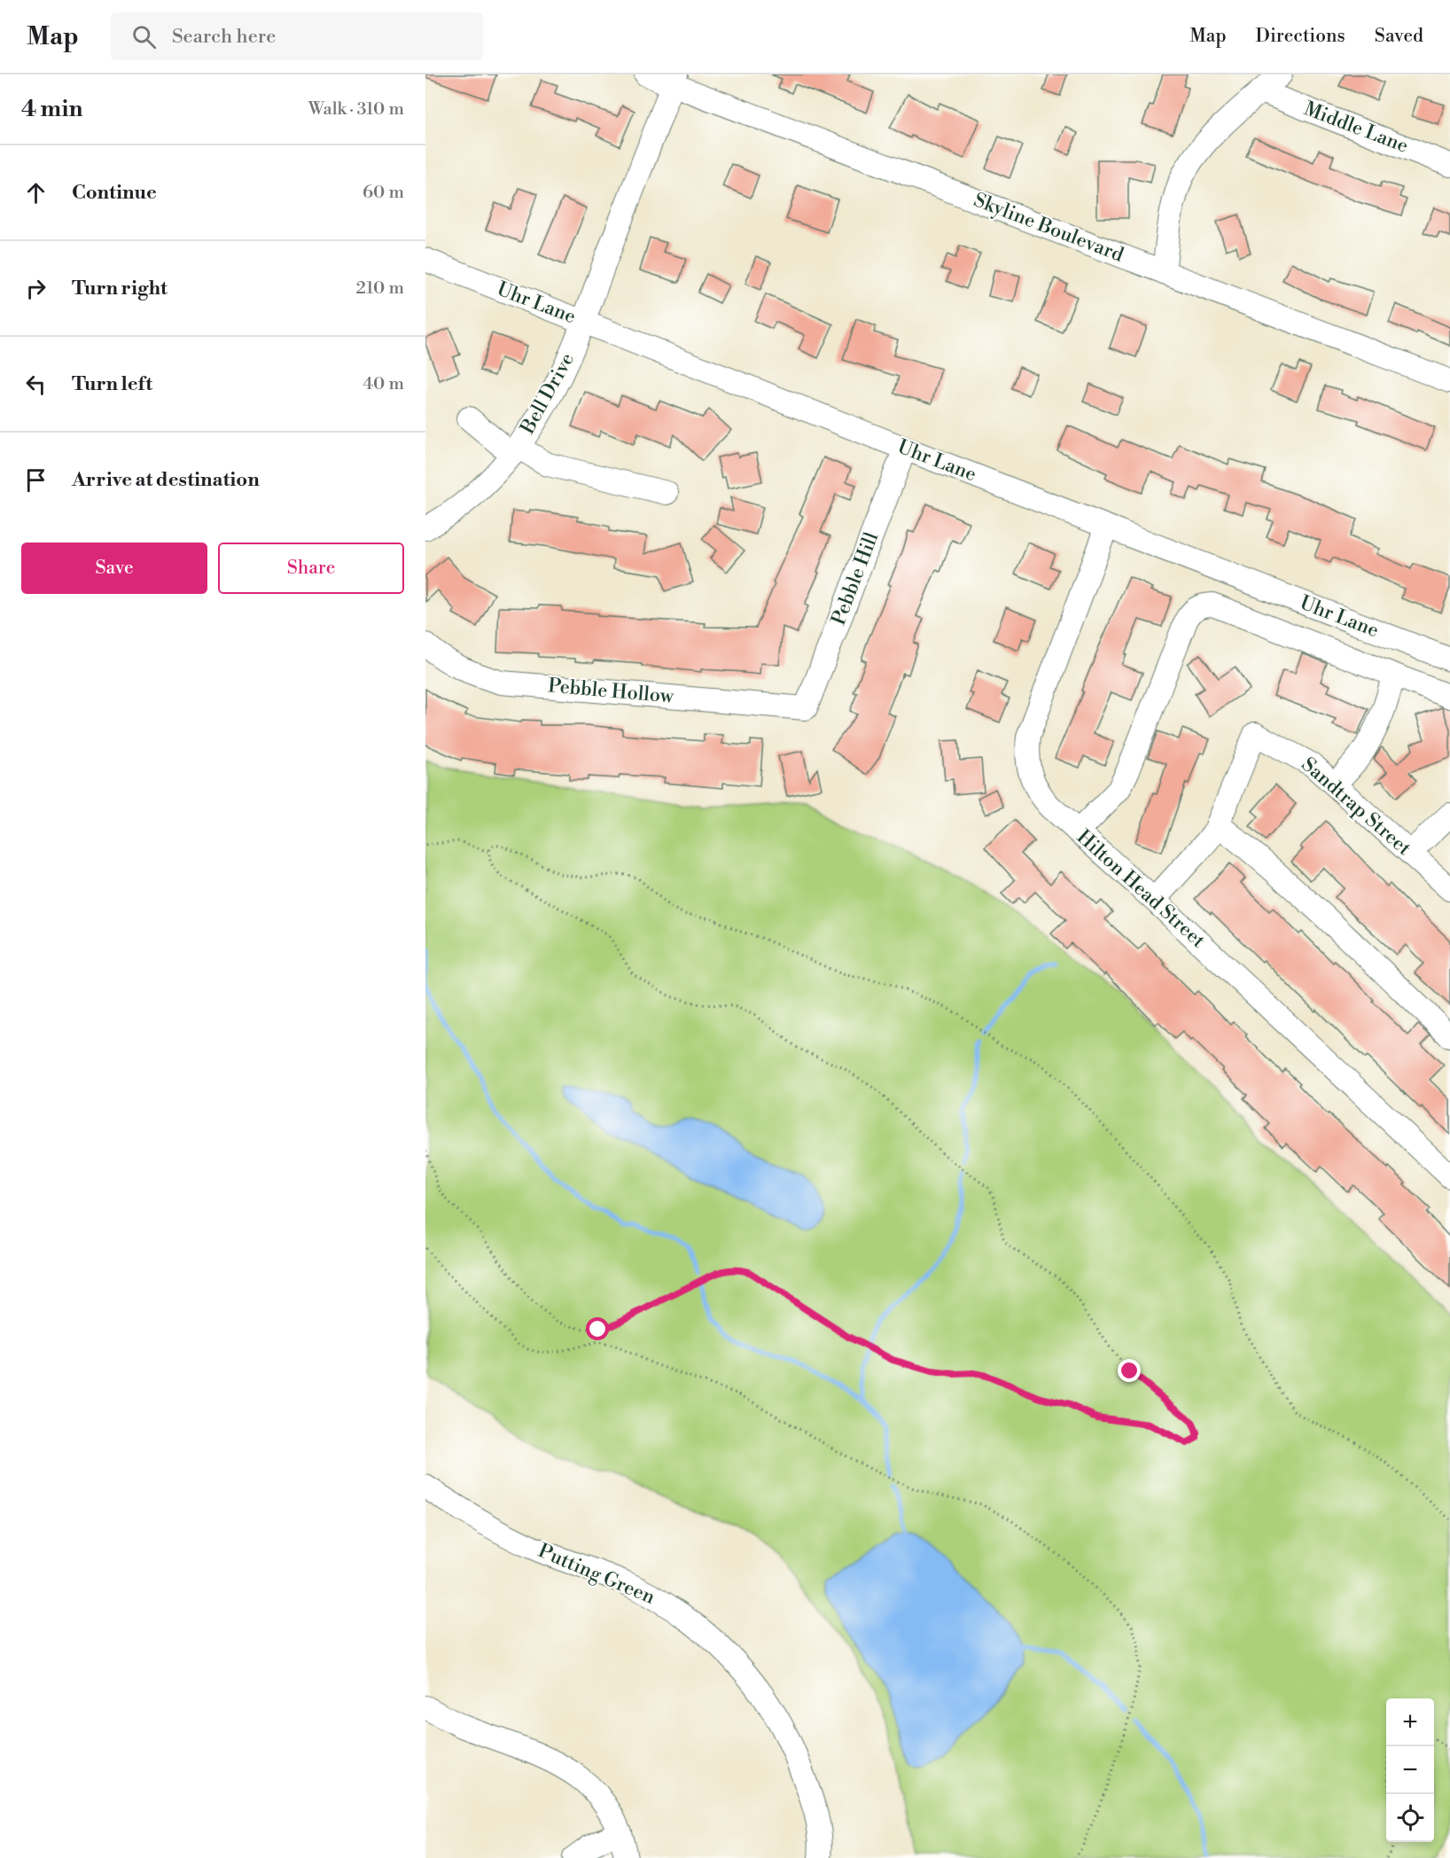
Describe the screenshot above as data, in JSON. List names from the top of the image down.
{
  "streets": {
    "street": [
      "Middle Lane",
      "Skyline Boulevard",
      "Uhr Lane",
      "Bell Drive",
      "Pebble Hill",
      "Pebble Hollow",
      "Sandtrap Street",
      "Hilton Head Street",
      "Putting Green"
    ]
  },
  "crossings": [
    ["Skyline Boulevard", "Bell Drive"],
    ["Uhr Lane", "Bell Drive"],
    ["Uhr Lane", "Pebble Hill"],
    ["Uhr Lane", "Hilton Head Street"],
    ["Pebble Hill", "Pebble Hollow"]
  ],
  "page": {
    "header": "Map",
    "search": "Search here",
    "nav": ["Map", "Directions", "Saved"],
    "heading": ["4 min", "Walk · 310 m"],
    "list": [
      ["Continue", "60 m"],
      ["Turn right", "210 m"],
      ["Turn left", "40 m"],
      "Arrive at destination"
    ],
    "buttons": ["Save", "Share"],
    "map_buttons": ["+", "−"]
  }
}
